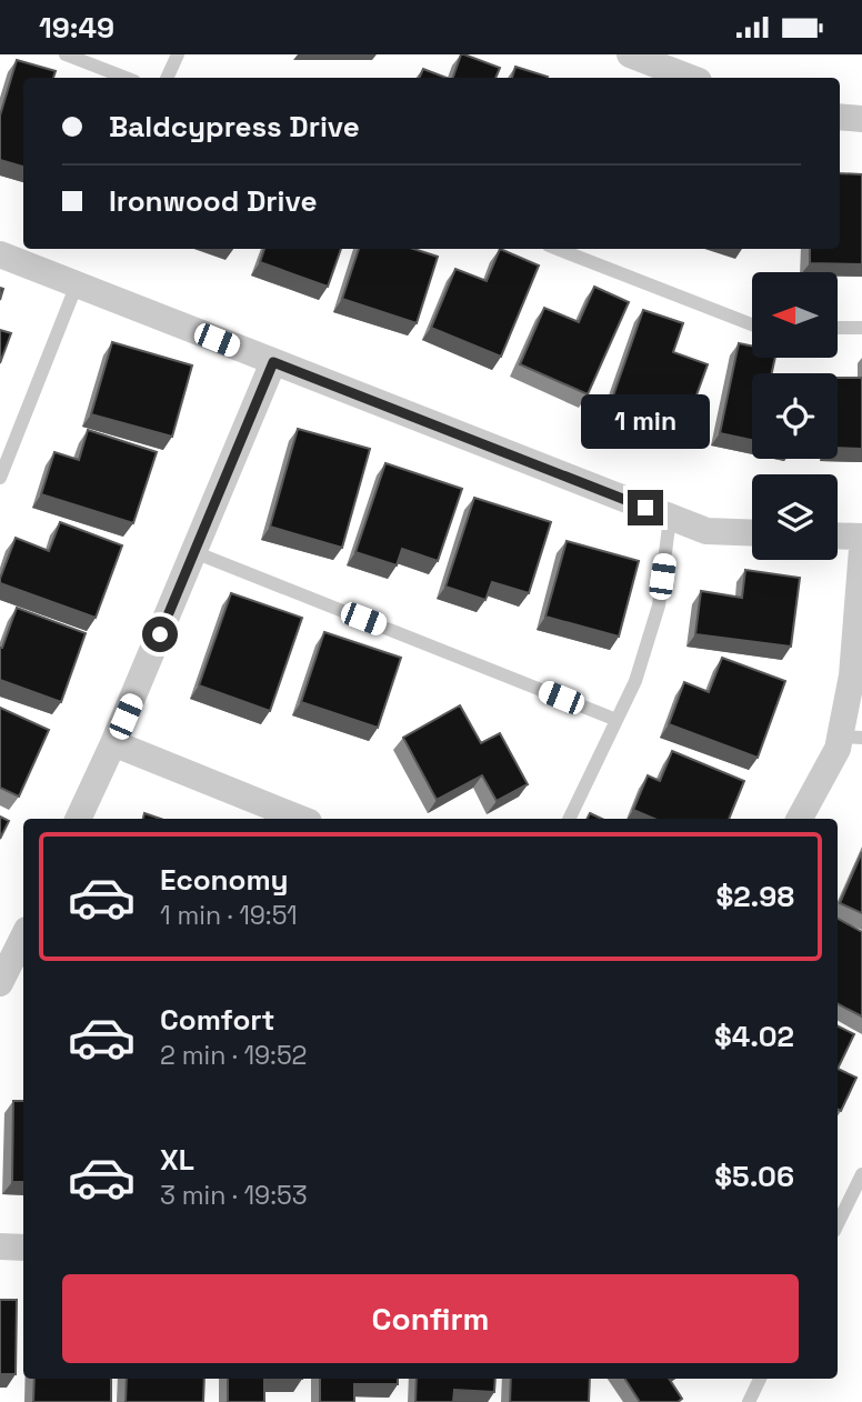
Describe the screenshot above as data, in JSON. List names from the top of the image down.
{
  "north": "left",
  "page": {
    "status": "19:49",
    "banner": ["Baldcypress Drive", "Ironwood Drive"],
    "bubble": "1 min",
    "list": [
      {
        "name": "Economy",
        "note": "1 min · 19:51",
        "value": "$2.98"
      },
      {
        "name": "Comfort",
        "note": "2 min · 19:52",
        "value": "$4.02"
      },
      {
        "name": "XL",
        "note": "3 min · 19:53",
        "value": "$5.06"
      }
    ],
    "buttons": "Confirm"
  }
}
